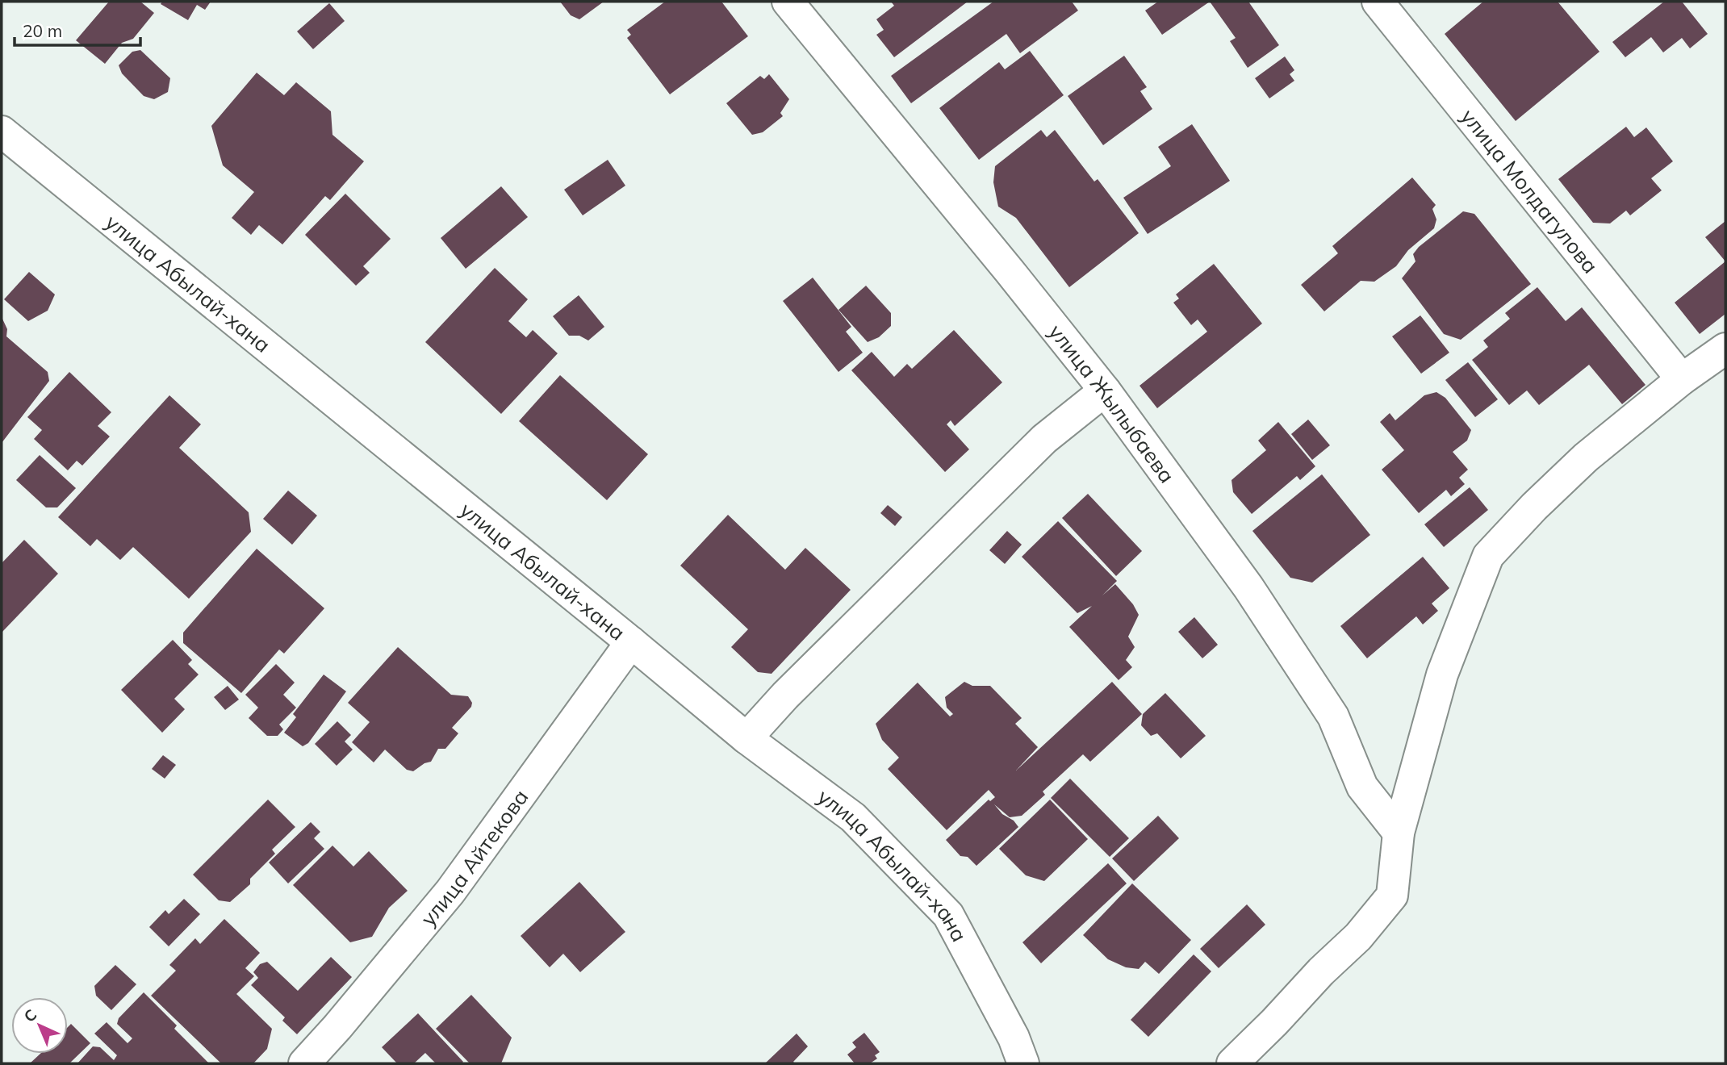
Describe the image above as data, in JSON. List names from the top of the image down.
{
  "streets": {
    "street": [
      "улица Молдагулова",
      "улица Абылай-хана",
      "улица Жылыбаева",
      "улица Айтекова"
    ]
  },
  "crossings": [
    ["улица Абылай-хана", "улица Айтекова"]
  ],
  "scale_bar": "20 m",
  "north": "top left"
}
